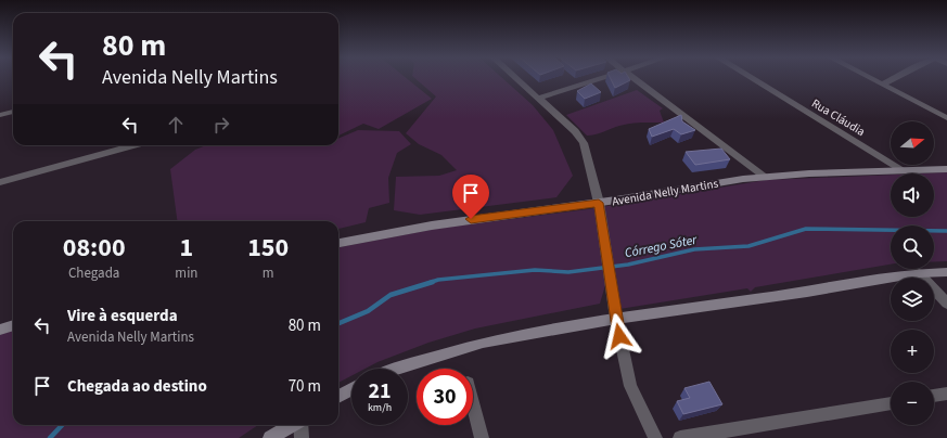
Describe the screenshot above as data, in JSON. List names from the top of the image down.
{
  "streets": {
    "main road": ["Avenida Nelly Martins"],
    "street": ["Rua Cláudia"]
  },
  "crossings": [
    ["Rua Cláudia", "Avenida Nelly Martins"]
  ],
  "water": ["Córrego Sóter"],
  "north": "right",
  "page": {
    "turn": ["80 m", "Avenida Nelly Martins"],
    "map_buttons": ["+", "−"],
    "eta": [
      "08:00",
      "Chegada",
      "1",
      "min",
      "150",
      "m"
    ],
    "list": [
      {
        "name": "Vire à esquerda",
        "note": "Avenida Nelly Martins",
        "value": "80 m"
      },
      {
        "name": "Chegada ao destino",
        "value": "70 m"
      }
    ],
    "speed": "21 km/h",
    "limit": "30"
  }
}
